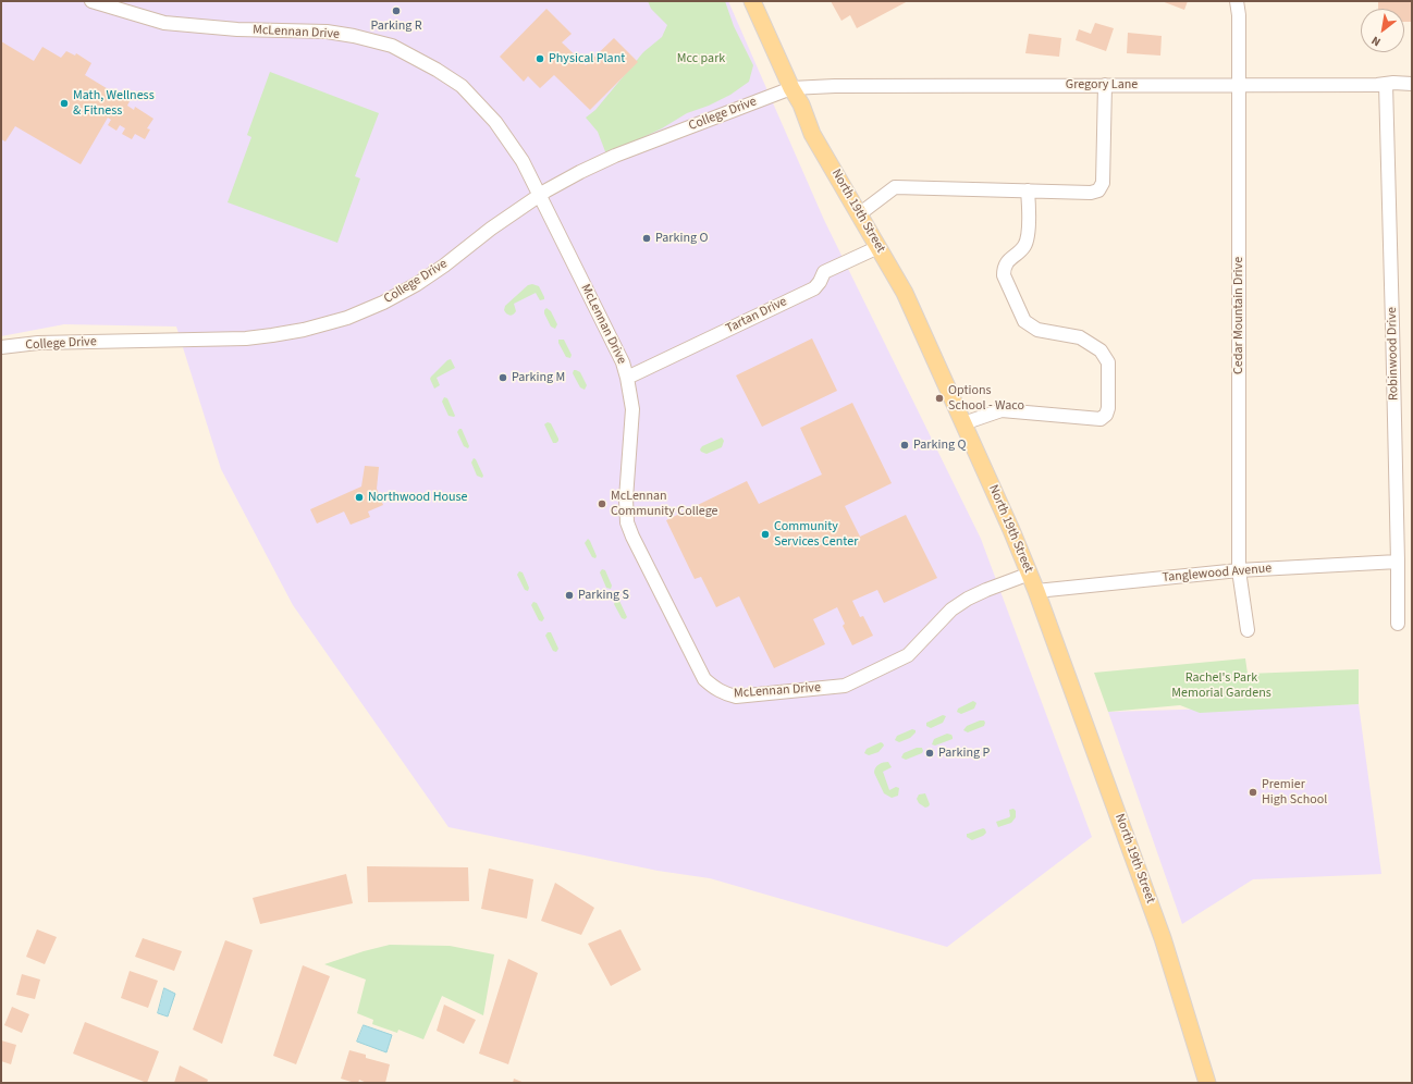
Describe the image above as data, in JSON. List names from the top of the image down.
{
  "streets": {
    "main road": ["North 19th Street"],
    "street": [
      "McLennan Drive",
      "Gregory Lane",
      "College Drive",
      "Tartan Drive",
      "Cedar Mountain Drive",
      "Robinwood Drive",
      "Tanglewood Avenue"
    ]
  },
  "crossings": [
    ["McLennan Drive", "College Drive"],
    ["McLennan Drive", "North 19th Street"],
    ["McLennan Drive", "Tartan Drive"],
    ["Gregory Lane", "College Drive"],
    ["Gregory Lane", "North 19th Street"],
    ["Gregory Lane", "Cedar Mountain Drive"],
    ["Gregory Lane", "Robinwood Drive"],
    ["College Drive", "North 19th Street"],
    ["North 19th Street", "Tartan Drive"],
    ["North 19th Street", "Tanglewood Avenue"],
    ["Cedar Mountain Drive", "Tanglewood Avenue"],
    ["Robinwood Drive", "Tanglewood Avenue"]
  ],
  "parks": ["Mcc park", "Rachel's Park Memorial Gardens"],
  "places": [
    "Parking R",
    "Physical Plant",
    "Math, Wellness & Fitness",
    "Parking O",
    "Parking M",
    "Options School - Waco",
    "Parking Q",
    "Northwood House",
    "McLennan Community College",
    "Community Services Center",
    "Parking S",
    "Parking P",
    "Premier High School"
  ],
  "north": "bottom left"
}
